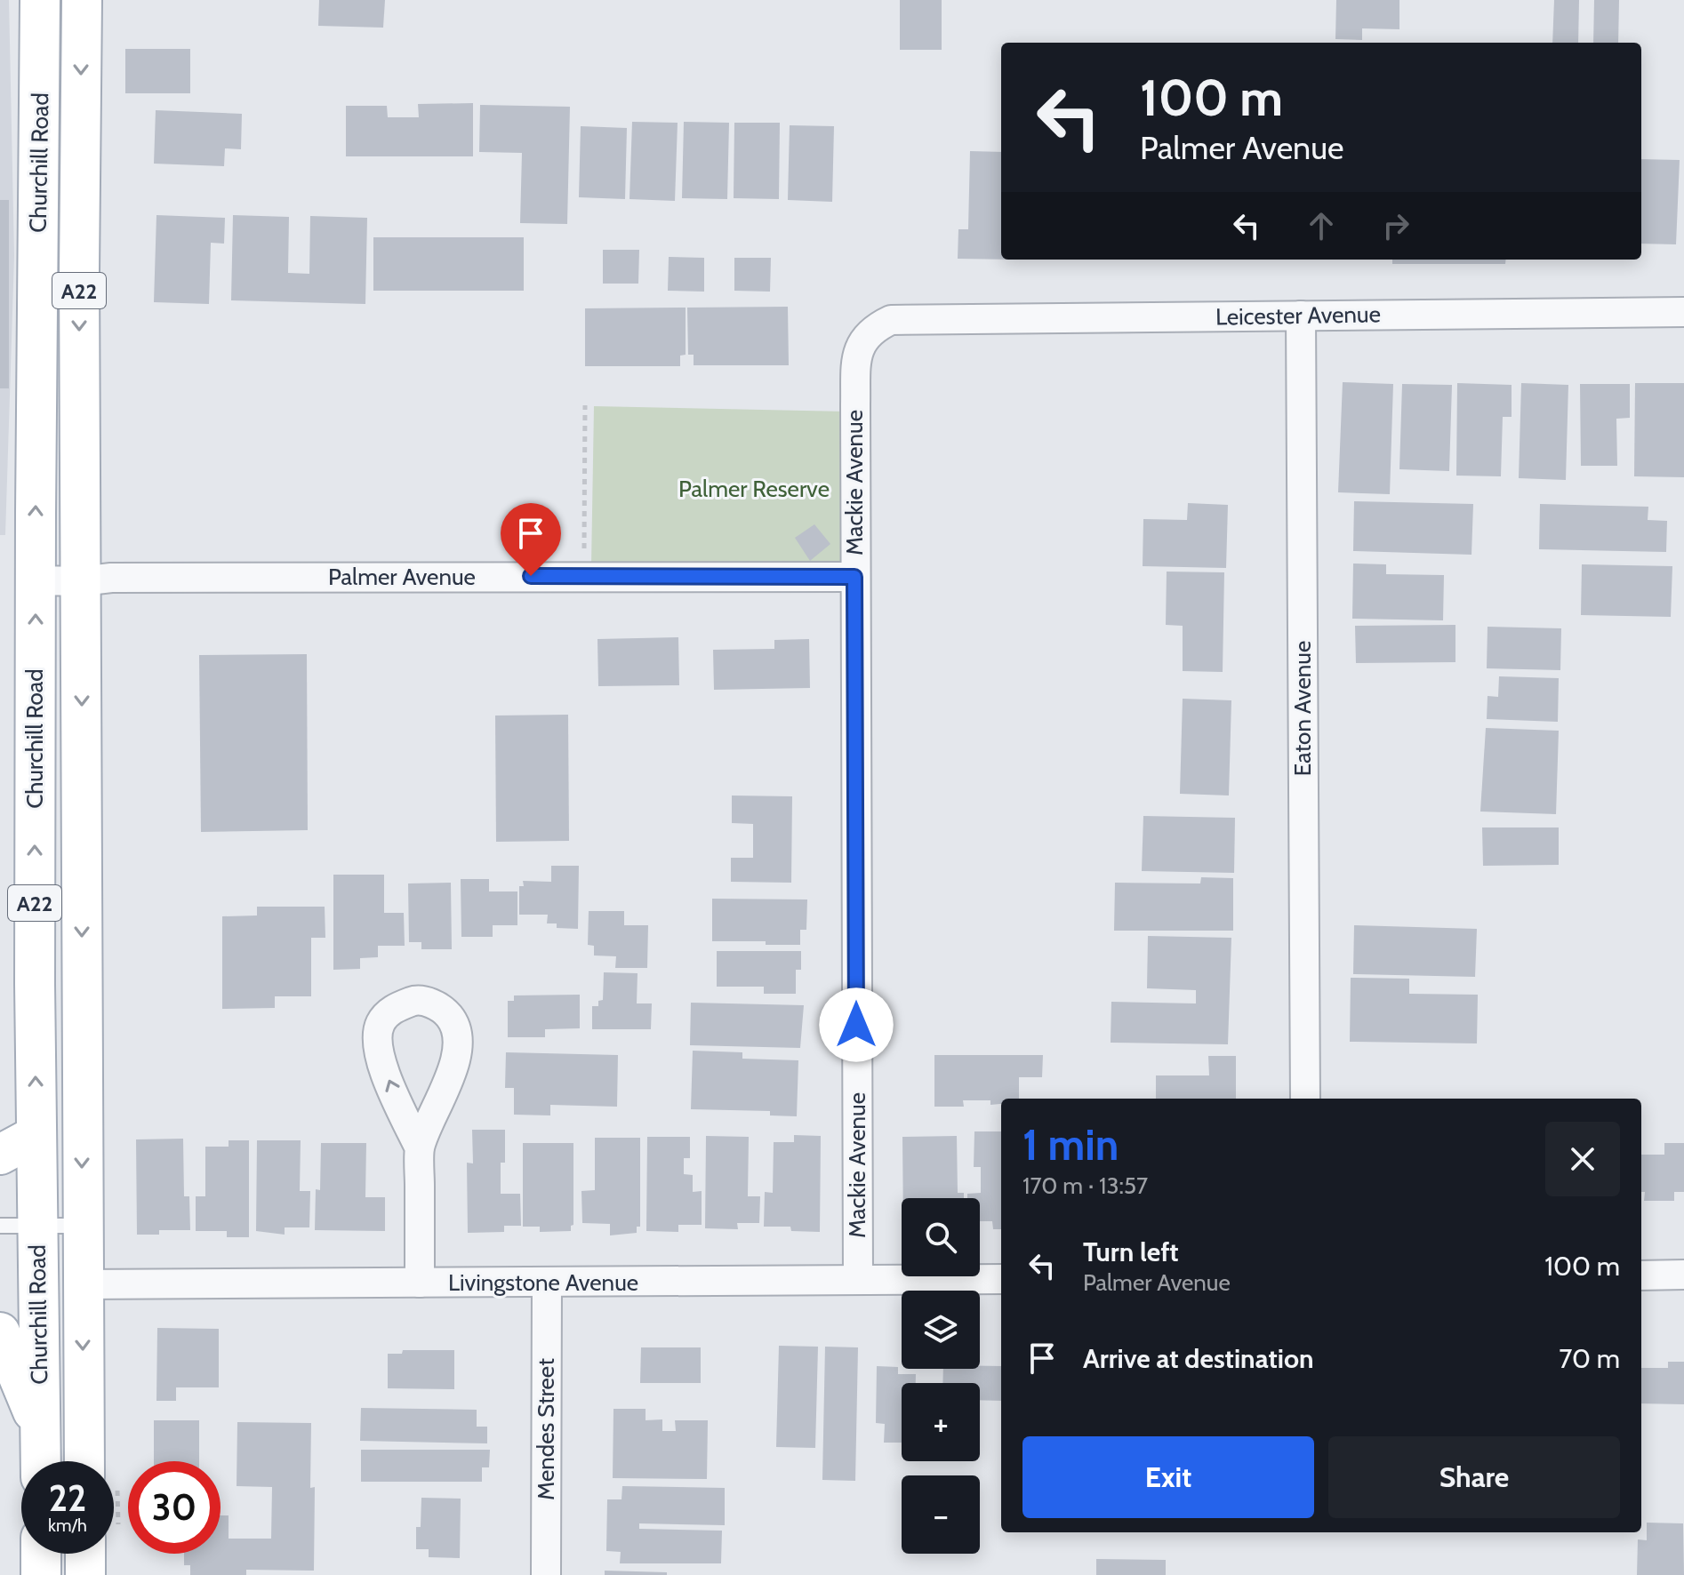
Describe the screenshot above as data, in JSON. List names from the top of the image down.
{
  "streets": {
    "main road": ["Churchill Road", "A22"],
    "street": [
      "Leicester Avenue",
      "Mackie Avenue",
      "Palmer Avenue",
      "Eaton Avenue",
      "Livingstone Avenue",
      "Mendes Street"
    ]
  },
  "crossings": [
    ["Churchill Road", "Palmer Avenue"],
    ["Churchill Road", "Livingstone Avenue"],
    ["Leicester Avenue", "Mackie Avenue"],
    ["Leicester Avenue", "Eaton Avenue"],
    ["Mackie Avenue", "Palmer Avenue"],
    ["Mackie Avenue", "Livingstone Avenue"],
    ["Livingstone Avenue", "Mendes Street"]
  ],
  "parks": ["Palmer Reserve"],
  "page": {
    "turn": ["100 m", "Palmer Avenue"],
    "heading": ["1 min", "170 m · 13:57"],
    "map_buttons": ["+", "−"],
    "list": [
      {
        "name": "Turn left",
        "note": "Palmer Avenue",
        "value": "100 m"
      },
      {
        "name": "Arrive at destination",
        "value": "70 m"
      }
    ],
    "buttons": ["Exit", "Share"],
    "speed": "22 km/h",
    "limit": "30"
  }
}
